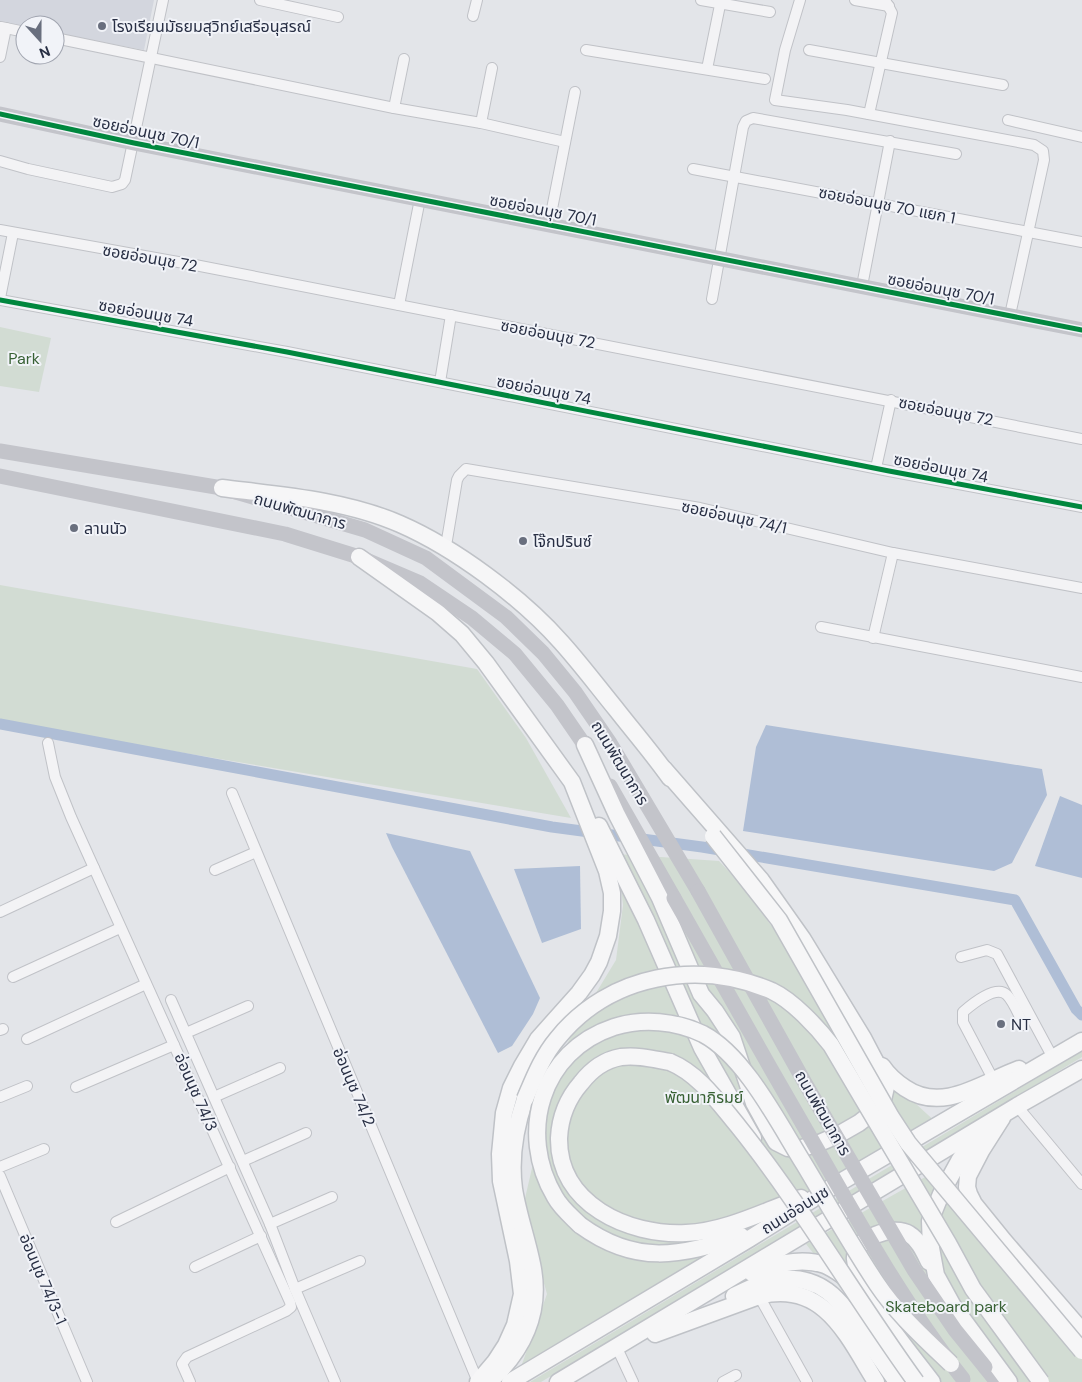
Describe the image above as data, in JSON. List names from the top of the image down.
{
  "streets": {
    "main road": ["ซอยอ่อนนุช 70/1", "ถนนพัฒนาการ", "ถนนอ่อนนุช"],
    "street": [
      "ซอยอ่อนนุช 70 แยก 1",
      "ซอยอ่อนนุช 72",
      "ซอยอ่อนนุช 74",
      "ซอยอ่อนนุช 74/1",
      "อ่อนนุช 74/2",
      "อ่อนนุช 74/3",
      "อ่อนนุช 74/3-1"
    ]
  },
  "parks": ["Park", "พัฒนาภิรมย์", "Skateboard park"],
  "places": [
    "โรงเรียนมัธยมสุวิทย์เสรีอนุสรณ์",
    "ลานนัว",
    "โจ๊กปรินซ์",
    "NT"
  ],
  "north": "bottom"
}
